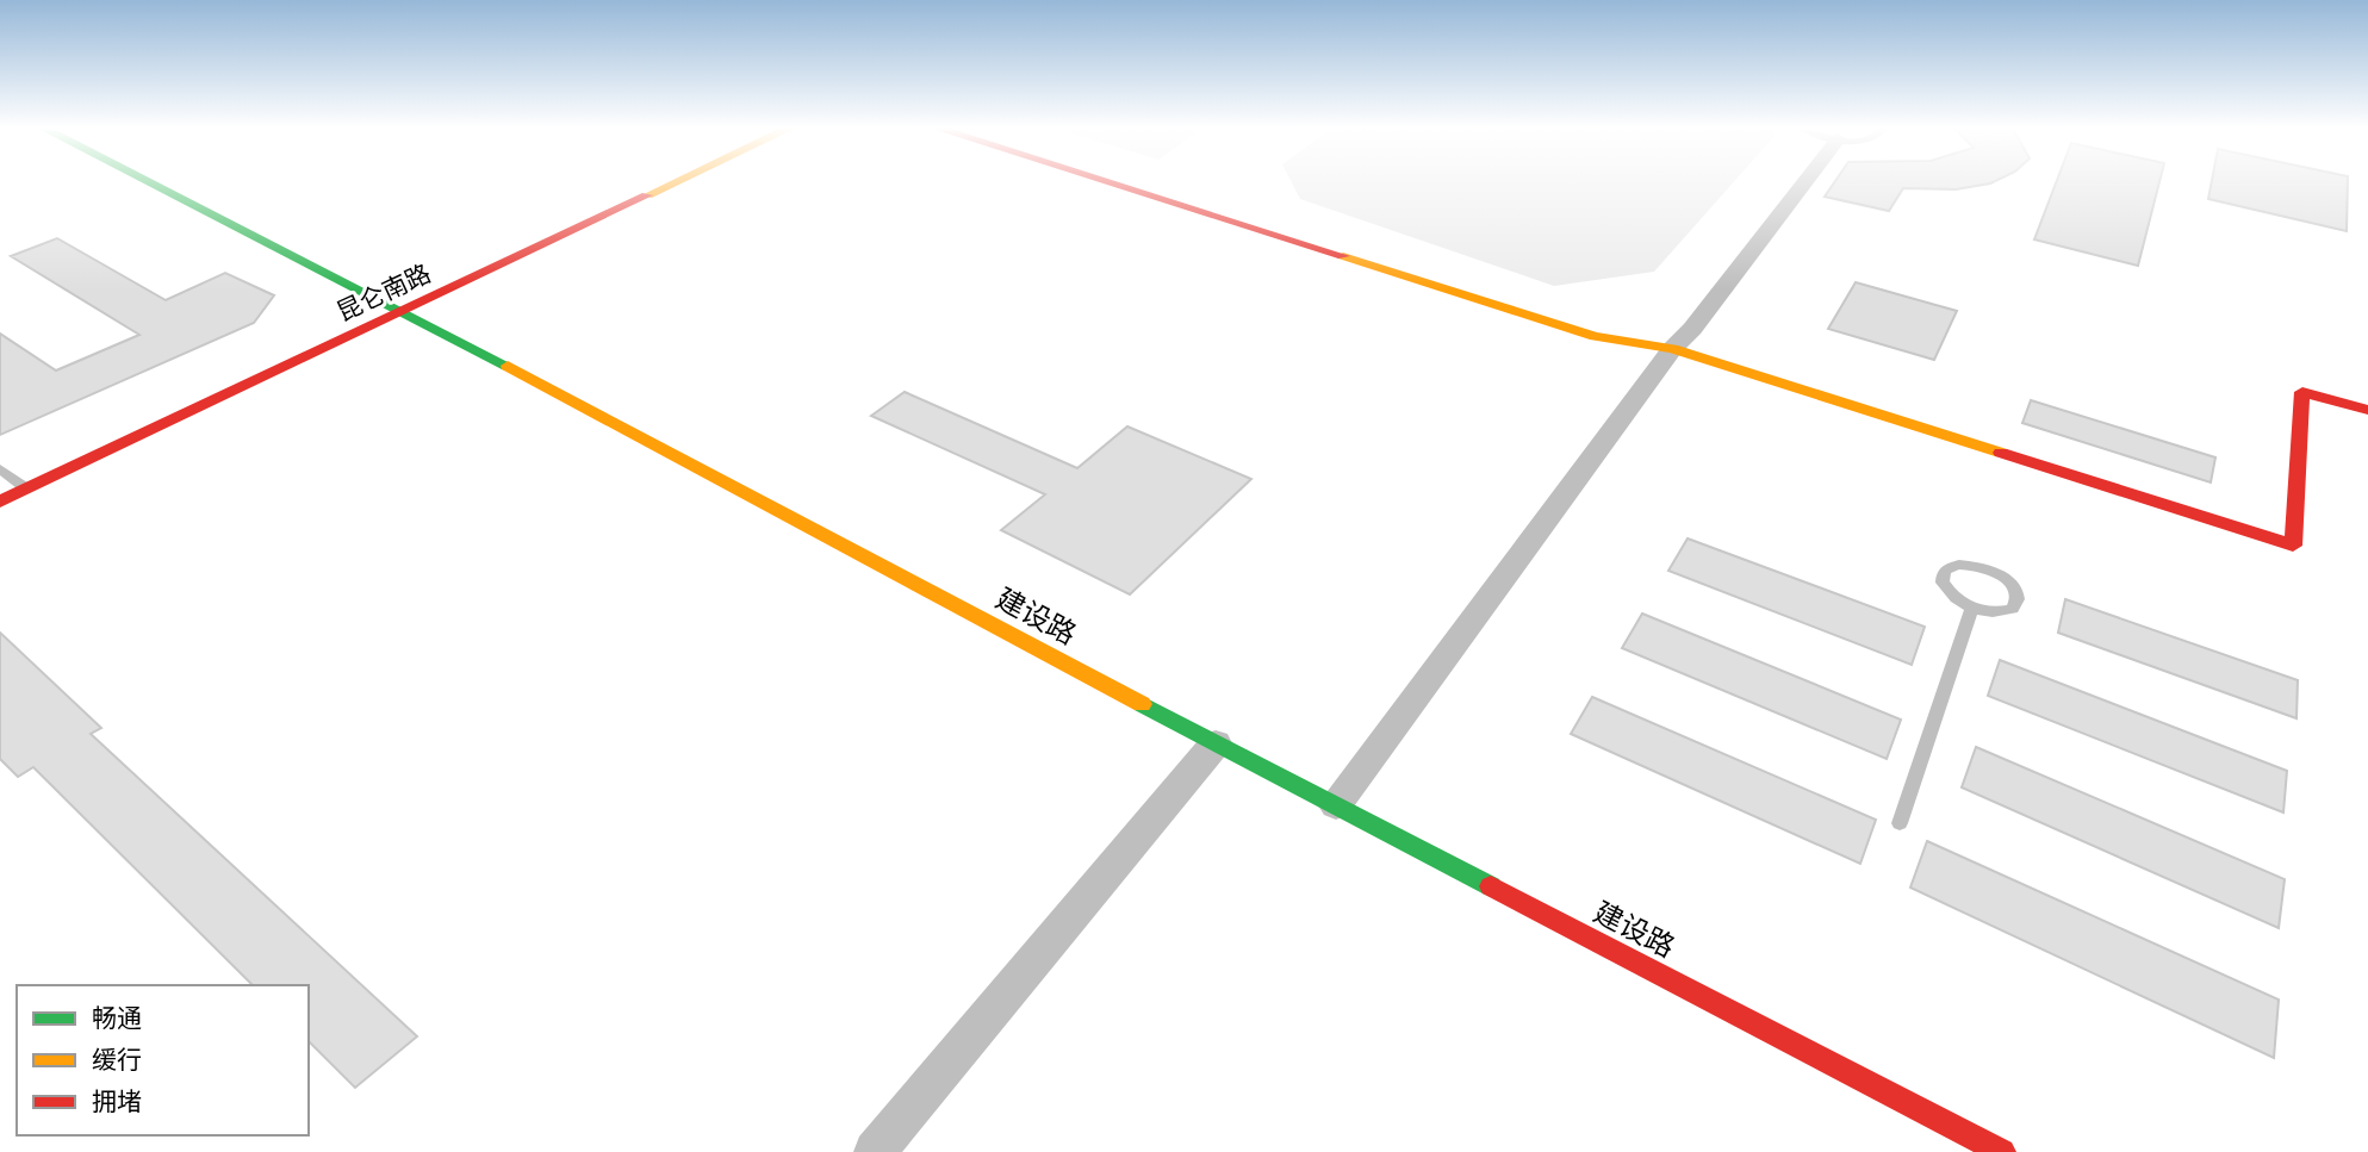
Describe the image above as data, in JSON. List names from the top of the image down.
{
  "streets": {
    "street": ["昆仑南路", "建设路"]
  },
  "crossings": [
    ["昆仑南路", "建设路"]
  ],
  "legend": ["畅通", "缓行", "拥堵"]
}
